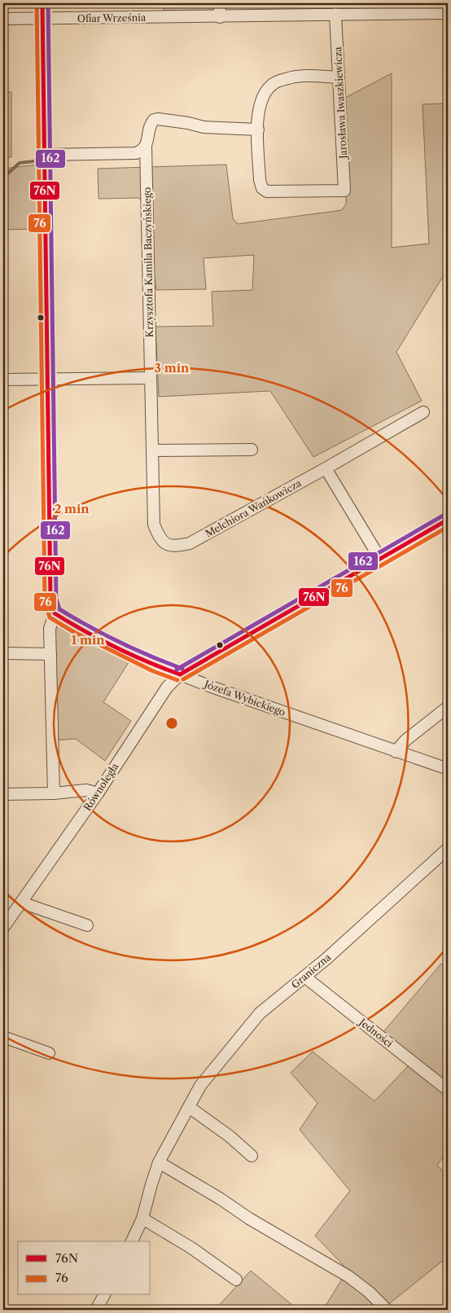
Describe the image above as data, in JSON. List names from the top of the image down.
{
  "streets": {
    "street": [
      "Ofiar Września",
      "Jarosława Iwaszkiewicza",
      "Krzysztofa Kamila Baczyńskiego",
      "Melchiora Wańkowicza",
      "Józefa Wybickiego",
      "Równoległa",
      "Graniczna",
      "Jedności"
    ]
  },
  "crossings": [
    ["Ofiar Września", "Jarosława Iwaszkiewicza"],
    ["Jarosława Iwaszkiewicza", "Krzysztofa Kamila Baczyńskiego"],
    ["Krzysztofa Kamila Baczyńskiego", "Melchiora Wańkowicza"],
    ["Józefa Wybickiego", "Równoległa"],
    ["Graniczna", "Jedności"]
  ],
  "lines": ["transit line 76N", "transit line 76", "transit line 162"],
  "legend": ["76N", "76"],
  "rings": ["3 min", "2 min", "1 min"]
}
